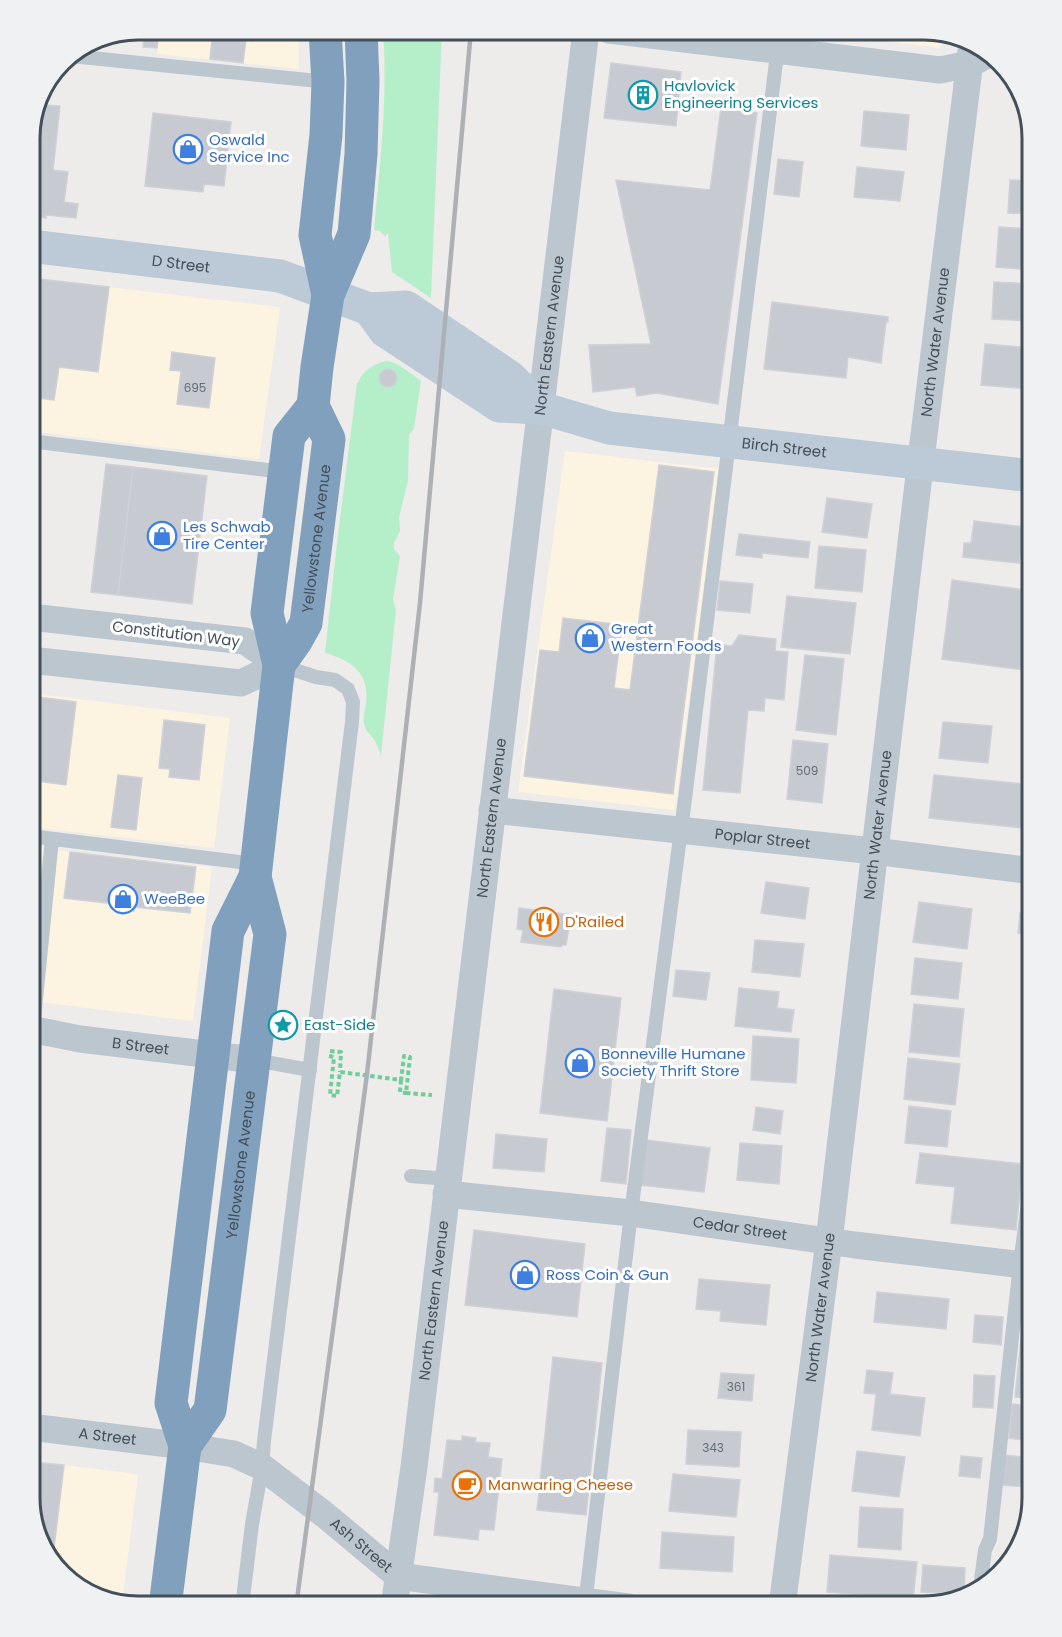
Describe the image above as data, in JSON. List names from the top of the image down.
{
  "streets": {
    "highway": ["Yellowstone Avenue"],
    "street": [
      "D Street",
      "North Eastern Avenue",
      "North Water Avenue",
      "Birch Street",
      "Constitution Way",
      "Poplar Street",
      "B Street",
      "Cedar Street",
      "A Street",
      "Ash Street"
    ]
  },
  "crossings": [
    ["D Street", "Birch Street"],
    ["North Eastern Avenue", "Birch Street"],
    ["North Eastern Avenue", "Poplar Street"],
    ["North Eastern Avenue", "Cedar Street"],
    ["North Eastern Avenue", "Ash Street"],
    ["North Water Avenue", "Birch Street"],
    ["North Water Avenue", "Poplar Street"],
    ["North Water Avenue", "Cedar Street"],
    ["Yellowstone Avenue", "Constitution Way"],
    ["Yellowstone Avenue", "B Street"],
    ["Yellowstone Avenue", "A Street"],
    ["Yellowstone Avenue", "Ash Street"],
    ["A Street", "Ash Street"]
  ],
  "places": {
    "building": ["Havlovick Engineering Services"],
    "shop": [
      "Oswald Service Inc",
      "Les Schwab Tire Center",
      "Great Western Foods",
      "WeeBee",
      "Bonneville Humane Society Thrift Store",
      "Ross Coin & Gun"
    ],
    "restaurant": ["D'Railed"],
    "place": ["East-Side"],
    "cafe": ["Manwaring Cheese"]
  },
  "house_numbers": [
    "695",
    "509",
    "361",
    "343"
  ]
}
